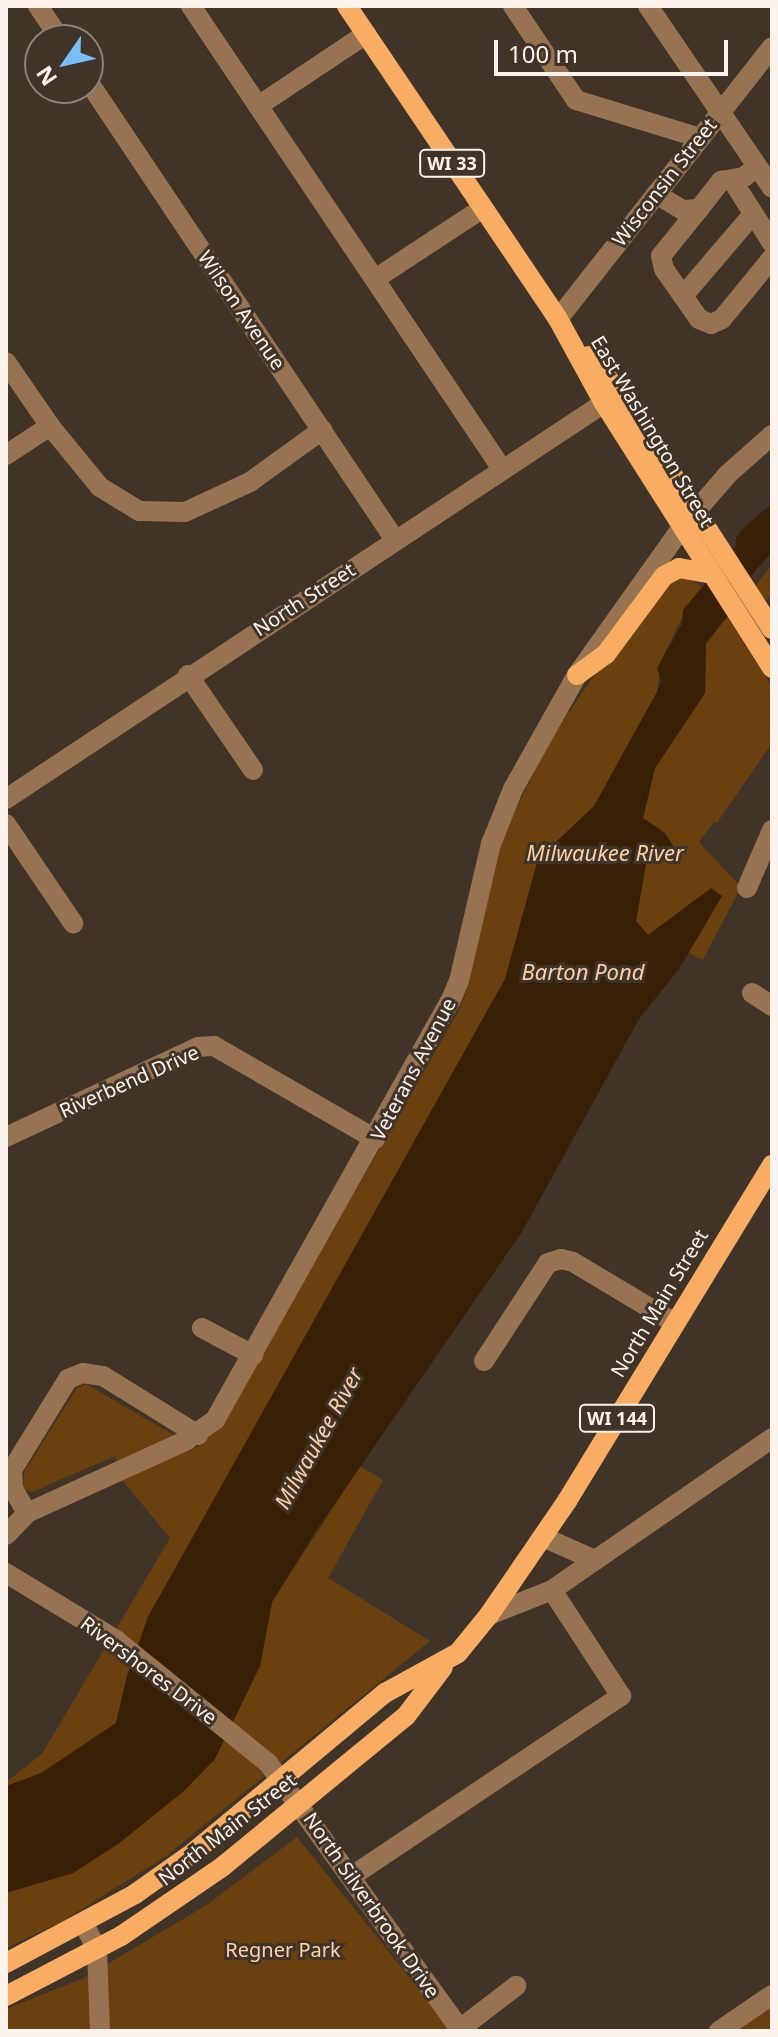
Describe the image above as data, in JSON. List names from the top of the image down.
{
  "streets": {
    "main road": [
      "WI 33",
      "East Washington Street",
      "North Main Street",
      "WI 144"
    ],
    "street": [
      "Wisconsin Street",
      "Wilson Avenue",
      "North Street",
      "Veterans Avenue",
      "Riverbend Drive",
      "Rivershores Drive",
      "North Silverbrook Drive"
    ]
  },
  "crossings": [
    ["WI 33", "East Washington Street"],
    ["Wisconsin Street", "East Washington Street"],
    ["Wilson Avenue", "North Street"],
    ["East Washington Street", "North Street"],
    ["East Washington Street", "Veterans Avenue"],
    ["Veterans Avenue", "Riverbend Drive"],
    ["North Main Street", "Rivershores Drive"],
    ["North Main Street", "North Silverbrook Drive"],
    ["Rivershores Drive", "North Silverbrook Drive"]
  ],
  "water": ["Milwaukee River", "Barton Pond"],
  "parks": ["Regner Park"],
  "scale_bar": "100 m",
  "north": "bottom left"
}
